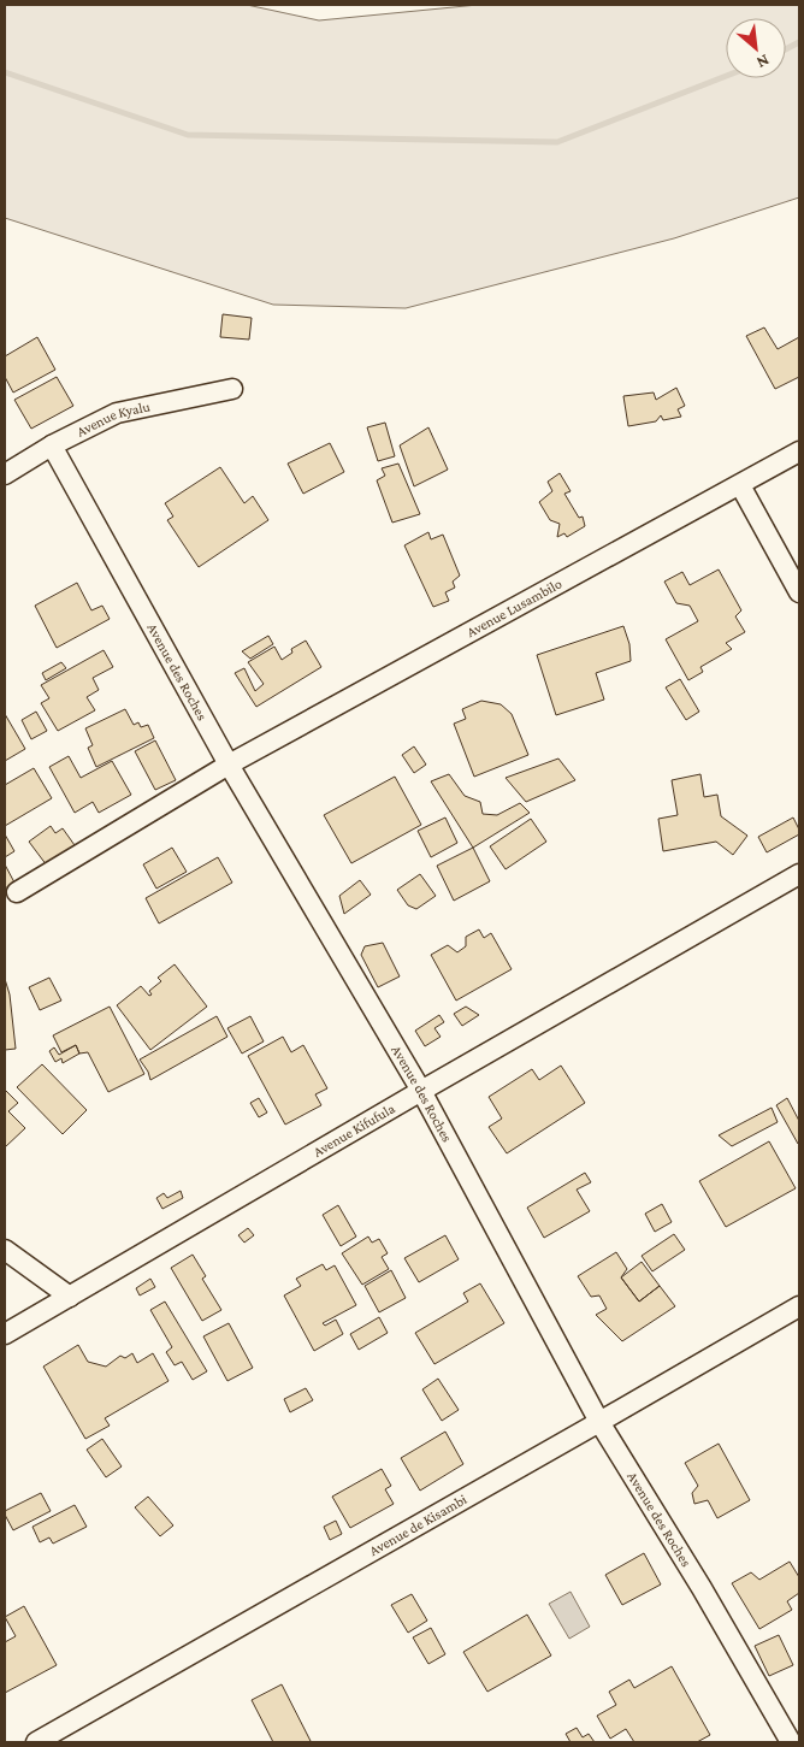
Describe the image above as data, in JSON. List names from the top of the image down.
{
  "streets": {
    "street": [
      "Avenue Kyalu",
      "Avenue Lusambilo",
      "Avenue des Roches",
      "Avenue Kifufula",
      "Avenue de Kisambi"
    ]
  },
  "crossings": [
    ["Avenue Kyalu", "Avenue des Roches"],
    ["Avenue Lusambilo", "Avenue des Roches"],
    ["Avenue des Roches", "Avenue Kifufula"],
    ["Avenue des Roches", "Avenue de Kisambi"]
  ],
  "north": "bottom right"
}
